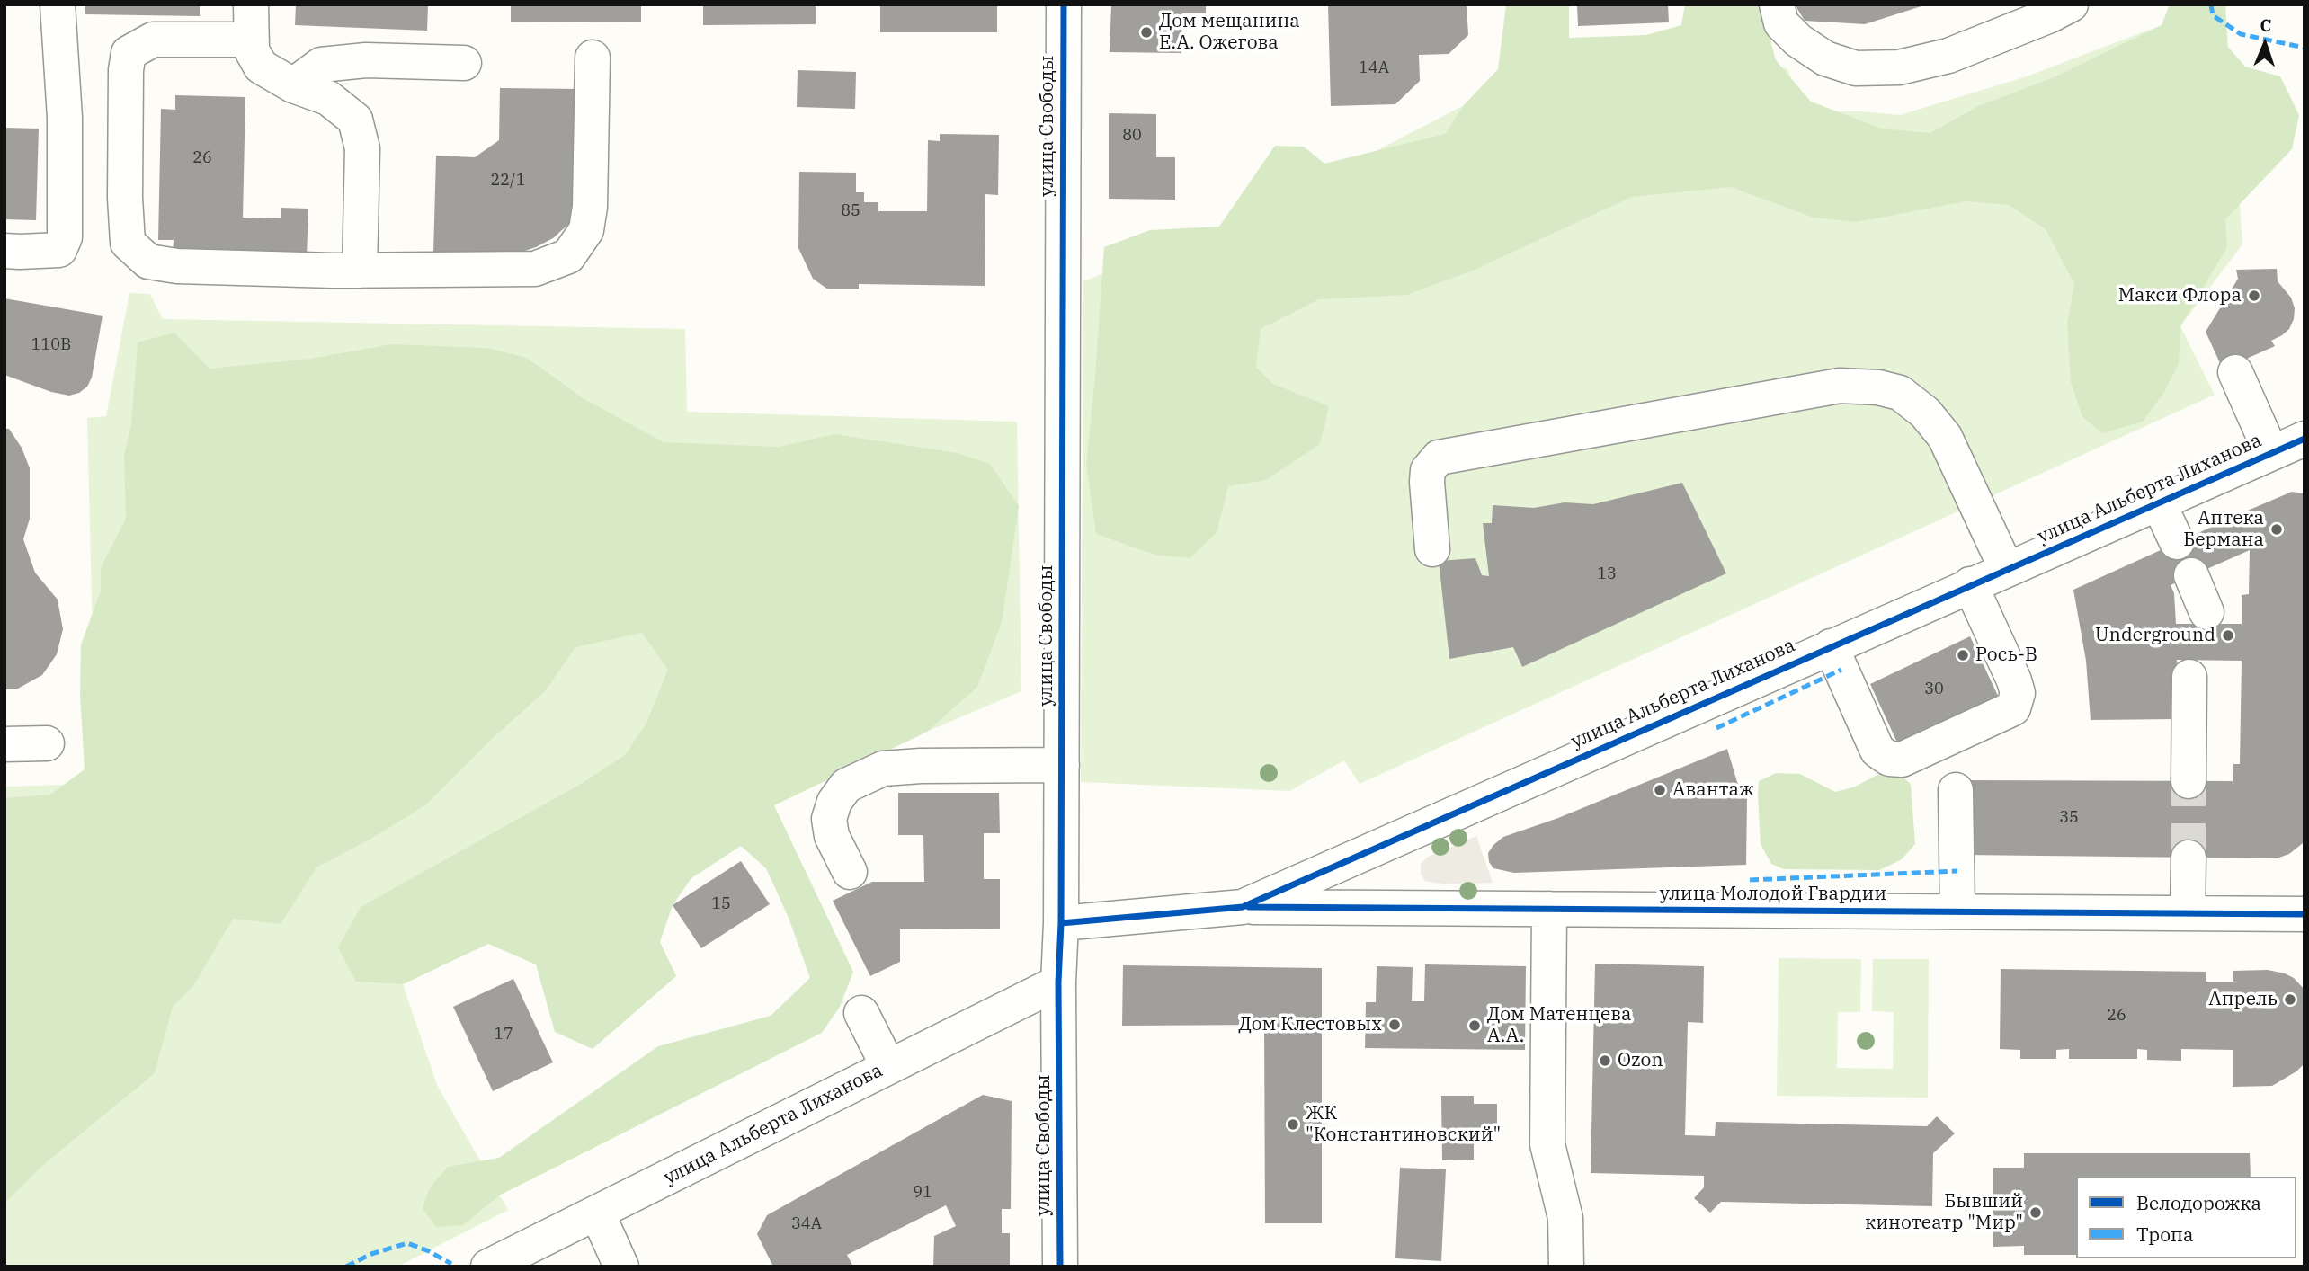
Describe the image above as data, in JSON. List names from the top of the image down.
{
  "streets": {
    "street": ["улица Свободы", "улица Альберта Лиханова", "улица Молодой Гвардии"]
  },
  "crossings": [
    ["улица Свободы", "улица Альберта Лиханова"],
    ["улица Альберта Лиханова", "улица Молодой Гвардии"]
  ],
  "places": [
    "Дом мещанина Е.А. Ожегова",
    "Макси Флора",
    "Аптека Бермана",
    "Underground",
    "Рось-В",
    "Авантаж",
    "Апрель",
    "Дом Клестовых",
    "Дом Матенцева А.А.",
    "Ozon",
    "ЖК \"Константиновский\"",
    "Бывший кинотеатр \"Мир\""
  ],
  "house_numbers": [
    "14А",
    "80",
    "26",
    "22/1",
    "85",
    "110В",
    "13",
    "30",
    "35",
    "15",
    "26",
    "17",
    "91",
    "34А"
  ],
  "legend": ["Велодорожка", "Тропа"],
  "north": "top"
}
